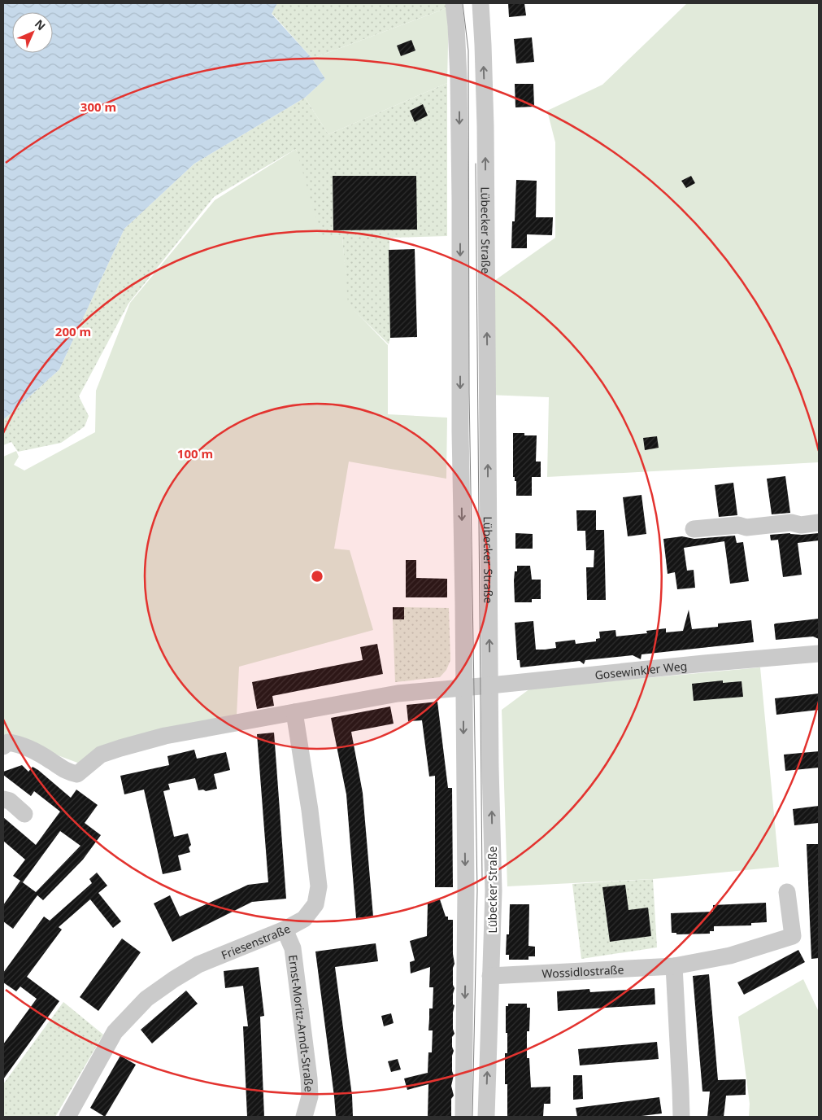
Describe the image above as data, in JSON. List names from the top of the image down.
{
  "streets": {
    "street": [
      "Lübecker Straße",
      "Gosewinkler Weg",
      "Friesenstraße",
      "Wossidlostraße",
      "Ernst-Moritz-Arndt-Straße"
    ]
  },
  "crossings": [
    ["Lübecker Straße", "Gosewinkler Weg"],
    ["Lübecker Straße", "Wossidlostraße"],
    ["Friesenstraße", "Ernst-Moritz-Arndt-Straße"]
  ],
  "north": "top right",
  "rings": ["300 m", "200 m", "100 m"]
}
